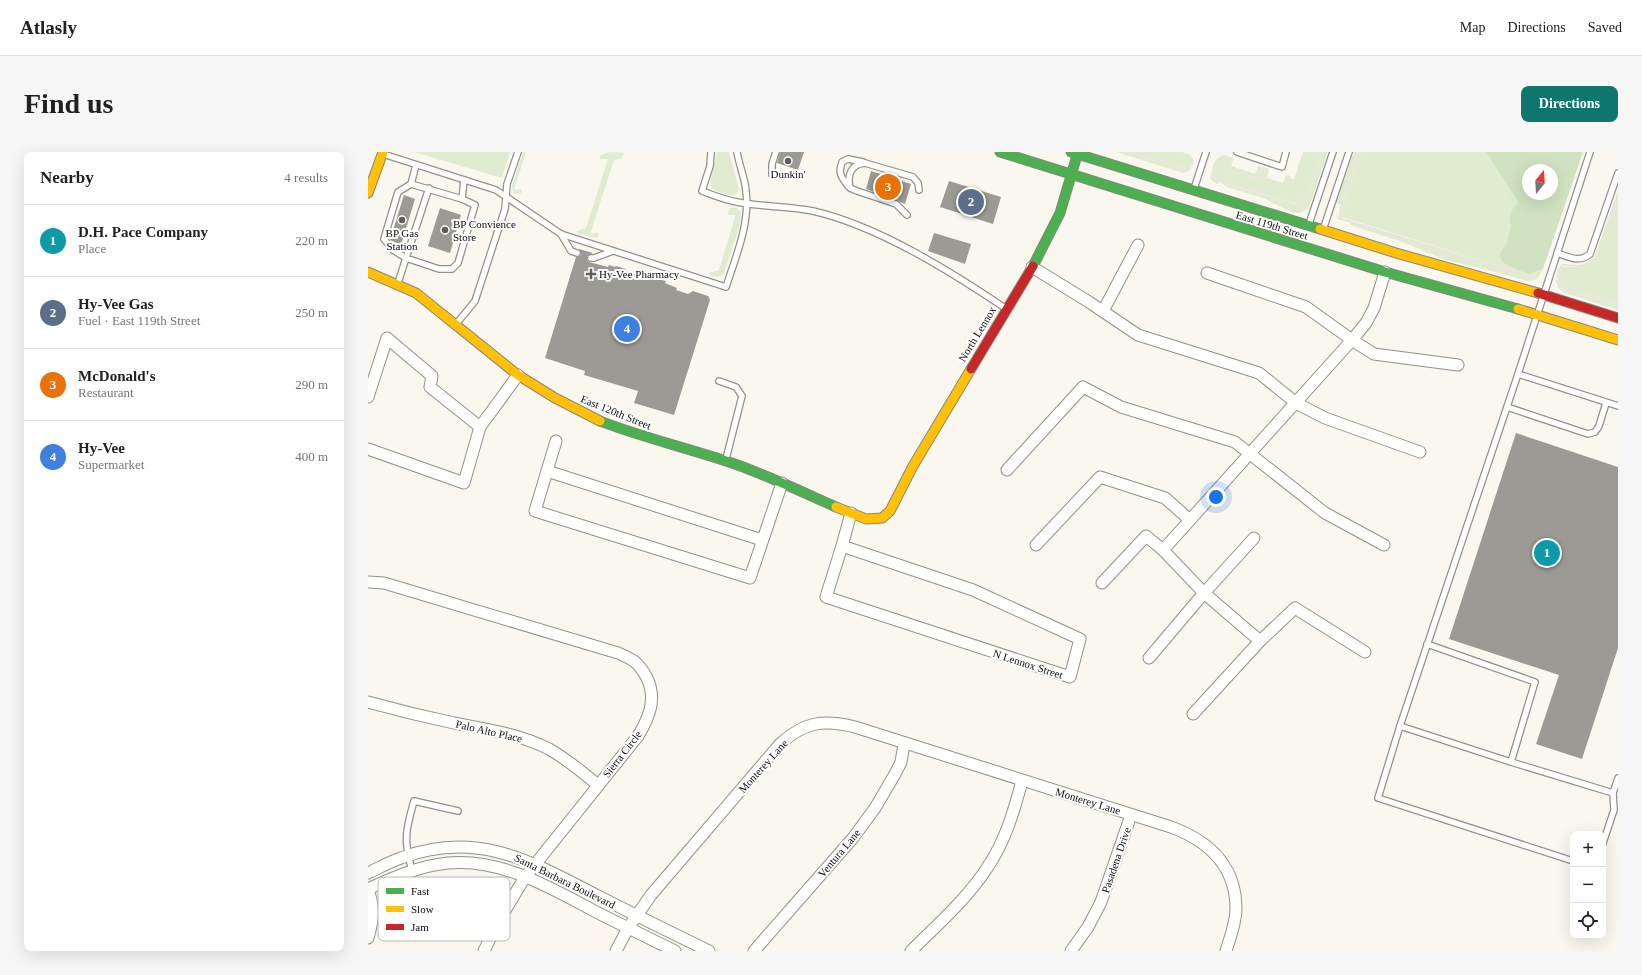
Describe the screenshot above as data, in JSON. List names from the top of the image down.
{
  "streets": {
    "main road": ["East 119th Street", "North Lennox", "East 120th Street"],
    "street": [
      "N Lennox Street",
      "Palo Alto Place",
      "Sierra Circle",
      "Monterey Lane",
      "Ventura Lane",
      "Pasadena Drive",
      "Santa Barbara Boulevard"
    ]
  },
  "crossings": [
    ["East 119th Street", "North Lennox"],
    ["North Lennox", "East 120th Street"],
    ["East 120th Street", "N Lennox Street"],
    ["Palo Alto Place", "Sierra Circle"],
    ["Sierra Circle", "Santa Barbara Boulevard"],
    ["Monterey Lane", "Ventura Lane"],
    ["Monterey Lane", "Pasadena Drive"],
    ["Monterey Lane", "Santa Barbara Boulevard"]
  ],
  "places": {
    "other": ["Dunkin'", "BP Gas Station", "BP Convience Store"],
    "health": ["Hy-Vee Pharmacy"]
  },
  "legend": ["Fast", "Slow", "Jam"],
  "north": "top",
  "page": {
    "header": "Atlasly",
    "nav": ["Map", "Directions", "Saved"],
    "buttons": "Directions",
    "title": "Find us",
    "heading": ["Nearby", "4 results"],
    "pins": [
      "3",
      "2",
      "4",
      "1"
    ],
    "list": [
      {
        "mark": "1",
        "name": "D.H. Pace Company",
        "note": "Place",
        "value": "220 m"
      },
      {
        "mark": "2",
        "name": "Hy-Vee Gas",
        "note": "Fuel · East 119th Street",
        "value": "250 m"
      },
      {
        "mark": "3",
        "name": "McDonald's",
        "note": "Restaurant",
        "value": "290 m"
      },
      {
        "mark": "4",
        "name": "Hy-Vee",
        "note": "Supermarket",
        "value": "400 m"
      }
    ],
    "map_buttons": ["+", "−"]
  }
}
